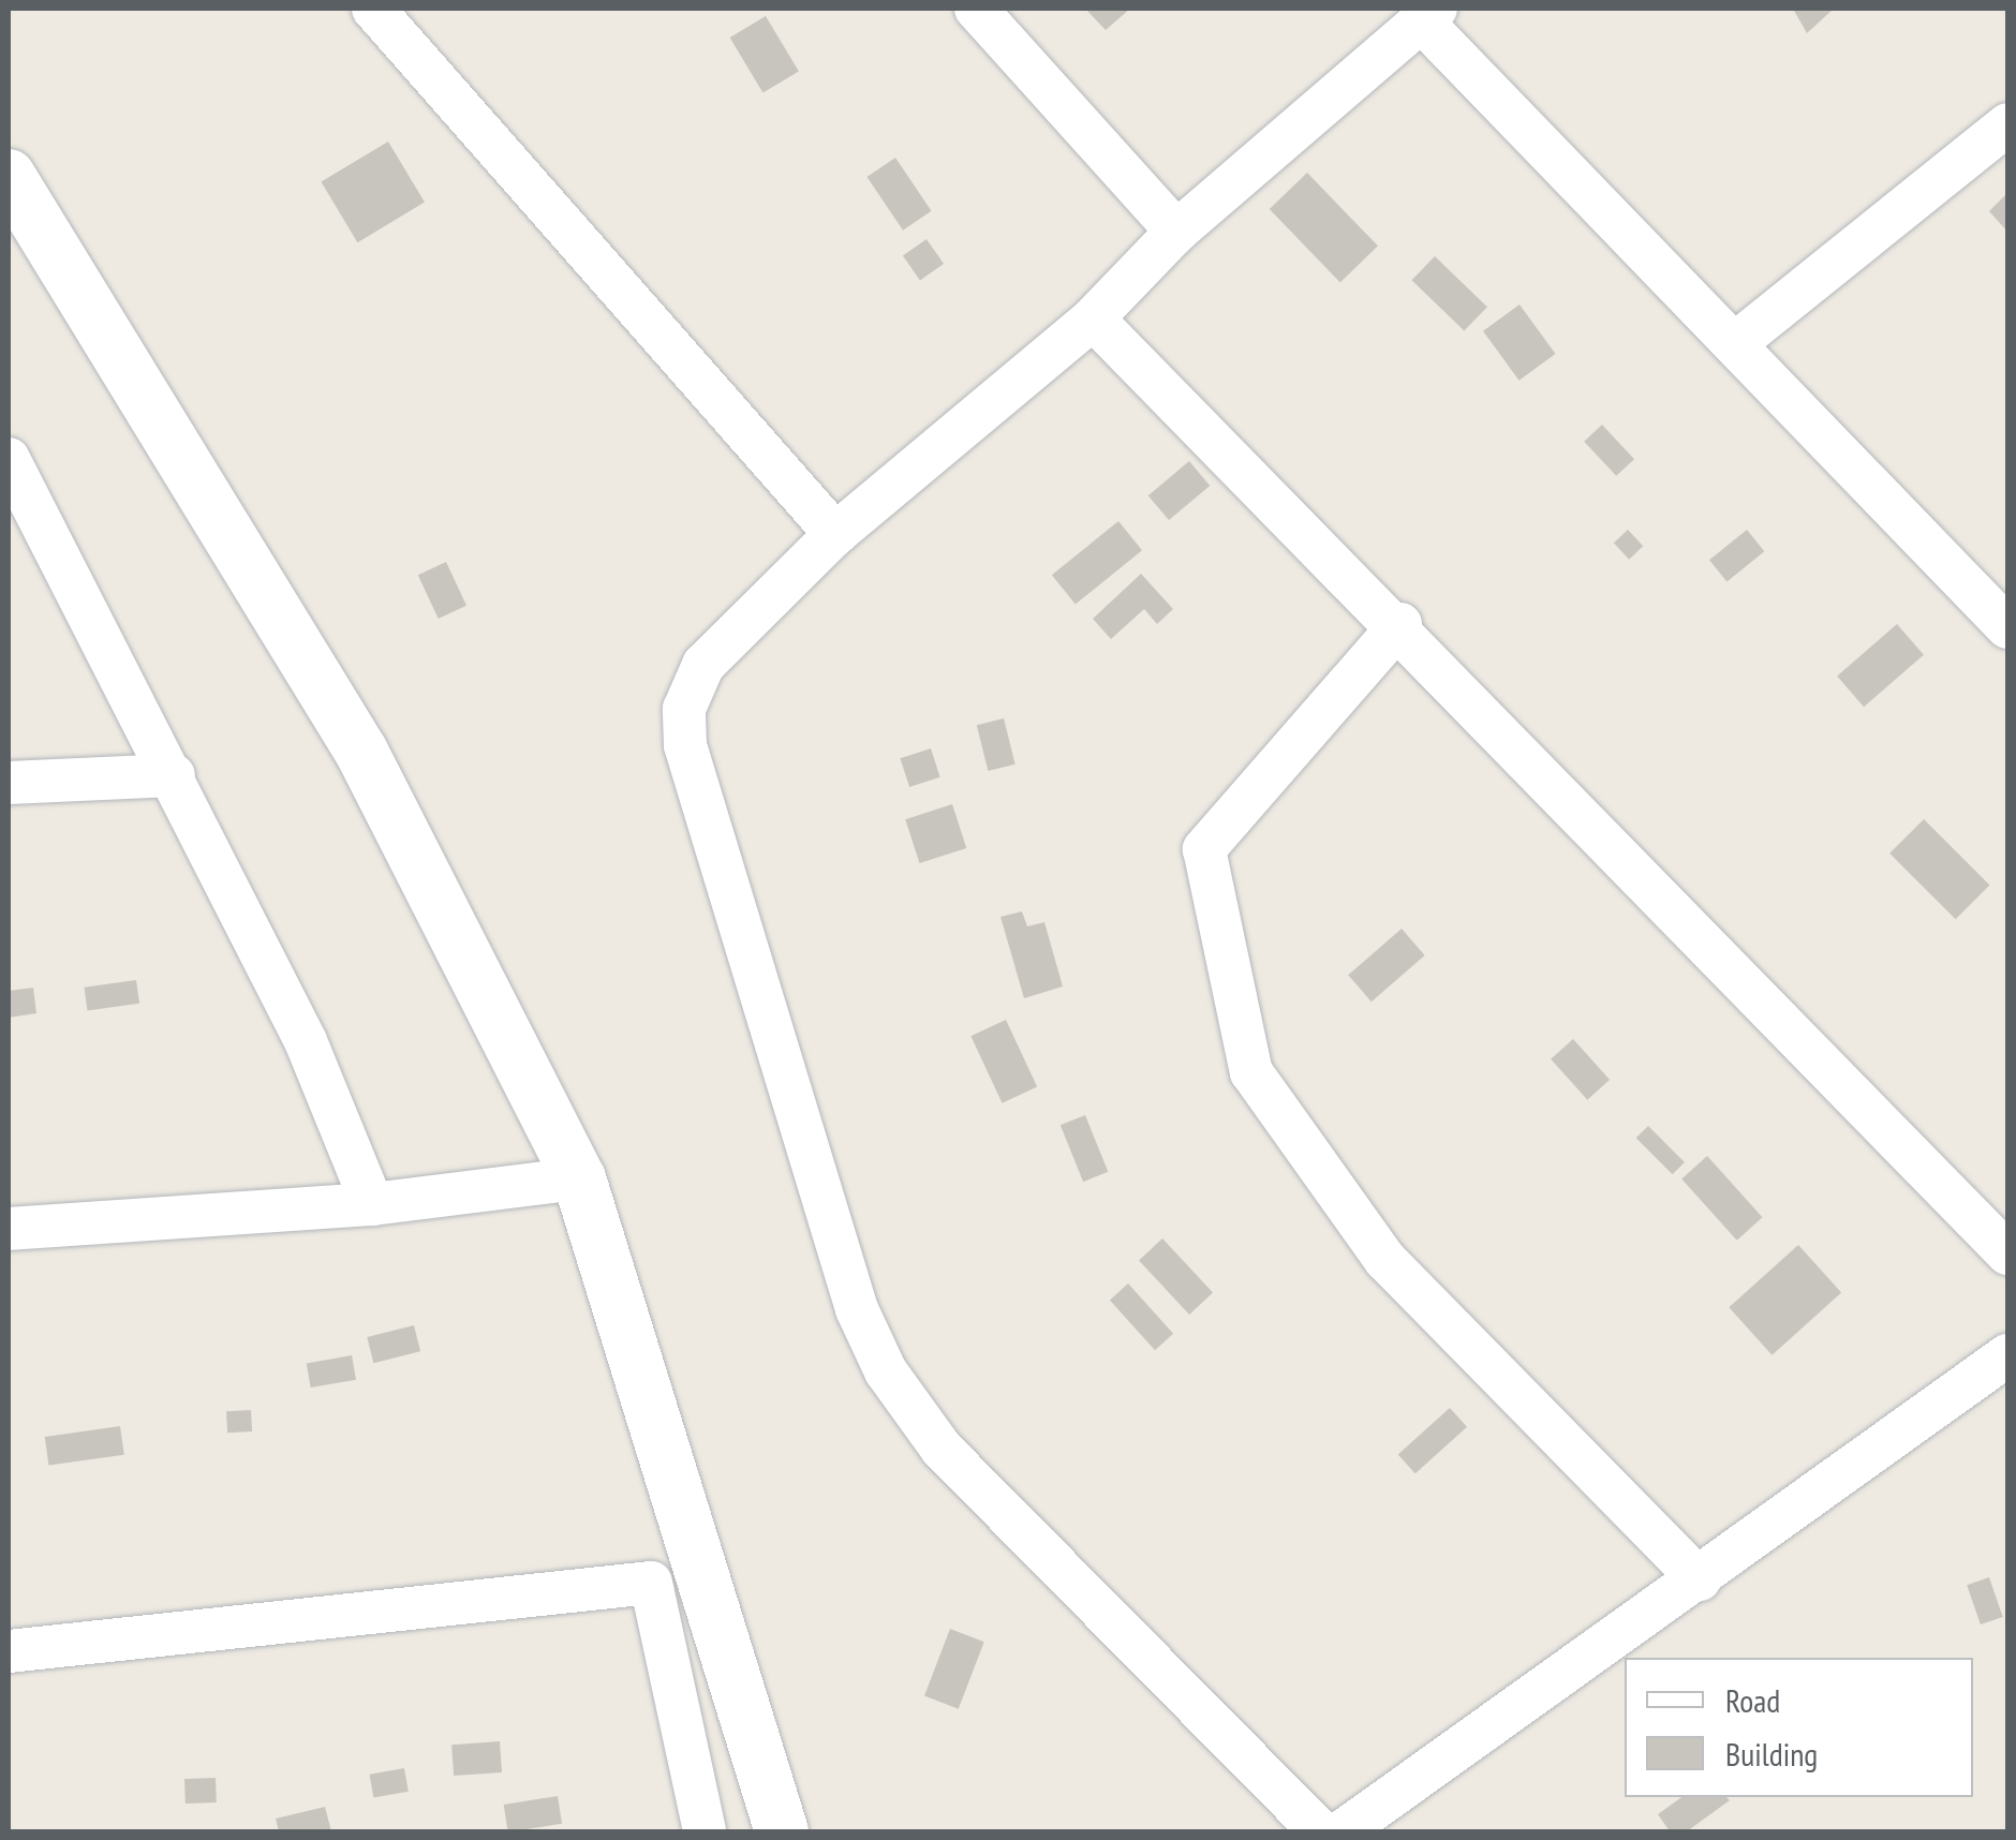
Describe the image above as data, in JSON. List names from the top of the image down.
{
  "legend": ["Road", "Building"]
}
